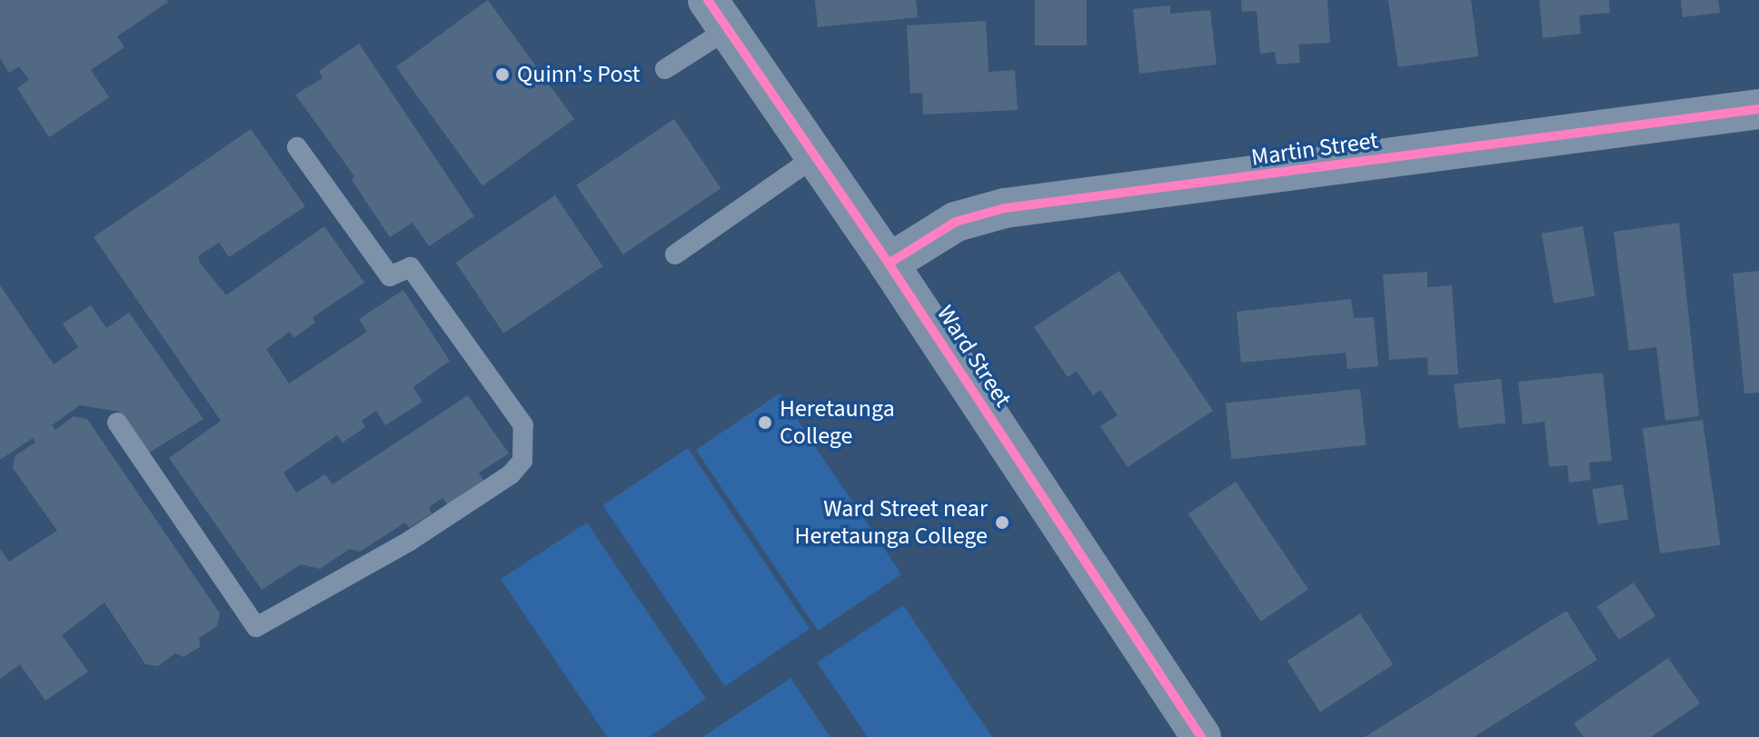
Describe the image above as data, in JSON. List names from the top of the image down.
{
  "streets": {
    "street": ["Martin Street", "Ward Street"]
  },
  "crossings": [
    ["Martin Street", "Ward Street"]
  ],
  "places": ["Quinn's Post", "Heretaunga College", "Ward Street near Heretaunga College"]
}
